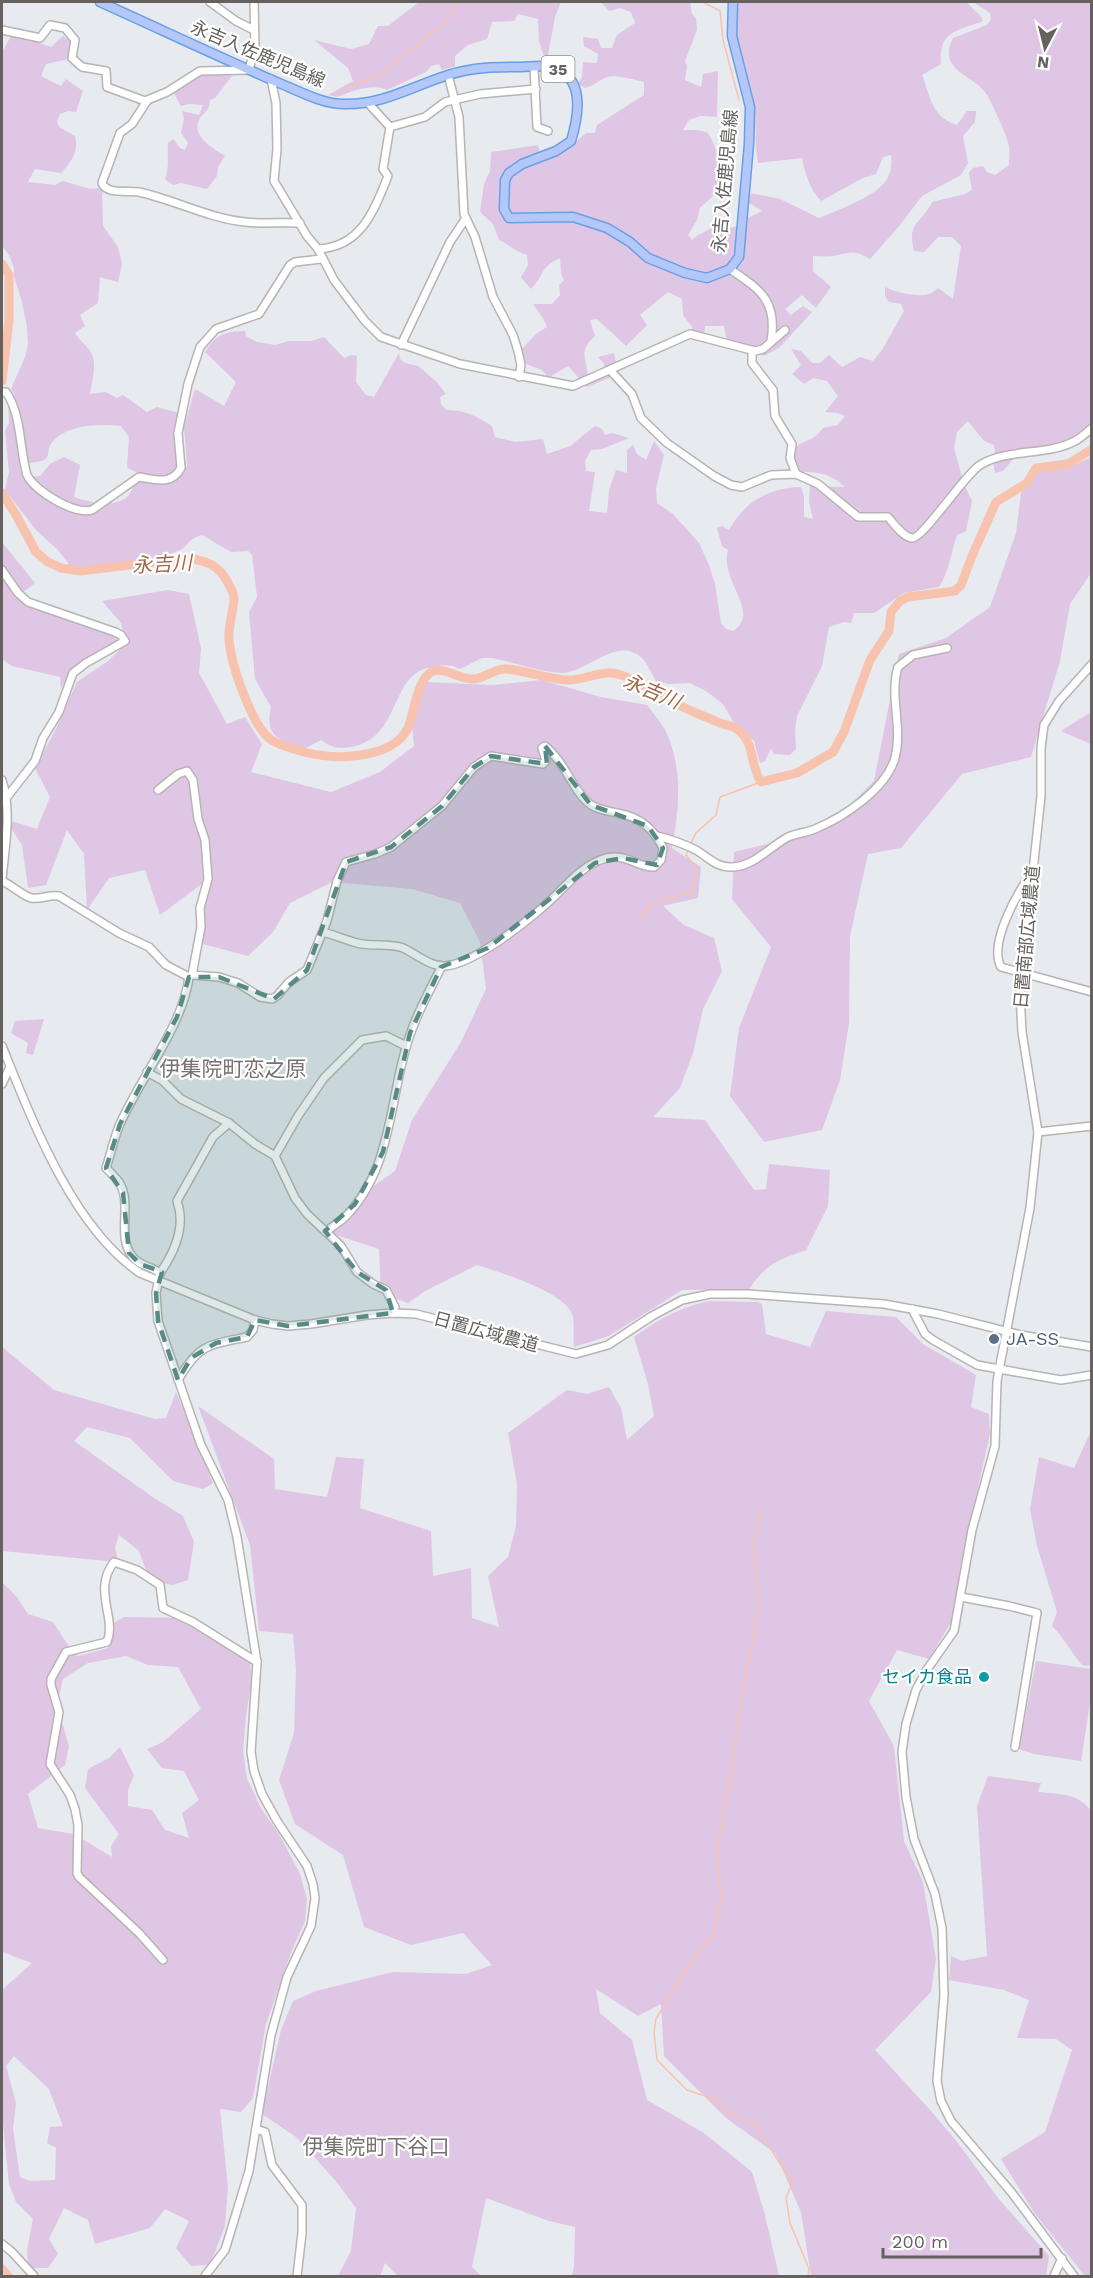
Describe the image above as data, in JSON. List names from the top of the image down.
{
  "streets": {
    "main road": ["永吉入佐鹿児島線", "35"],
    "street": ["日置南部広域農道", "日置広域農道"]
  },
  "crossings": [
    ["日置南部広域農道", "日置広域農道"]
  ],
  "districts": ["伊集院町恋之原", "伊集院町下谷口"],
  "water": ["永吉川"],
  "places": ["JA-SS", "セイカ食品"],
  "scale_bar": "200 m",
  "north": "bottom"
}
